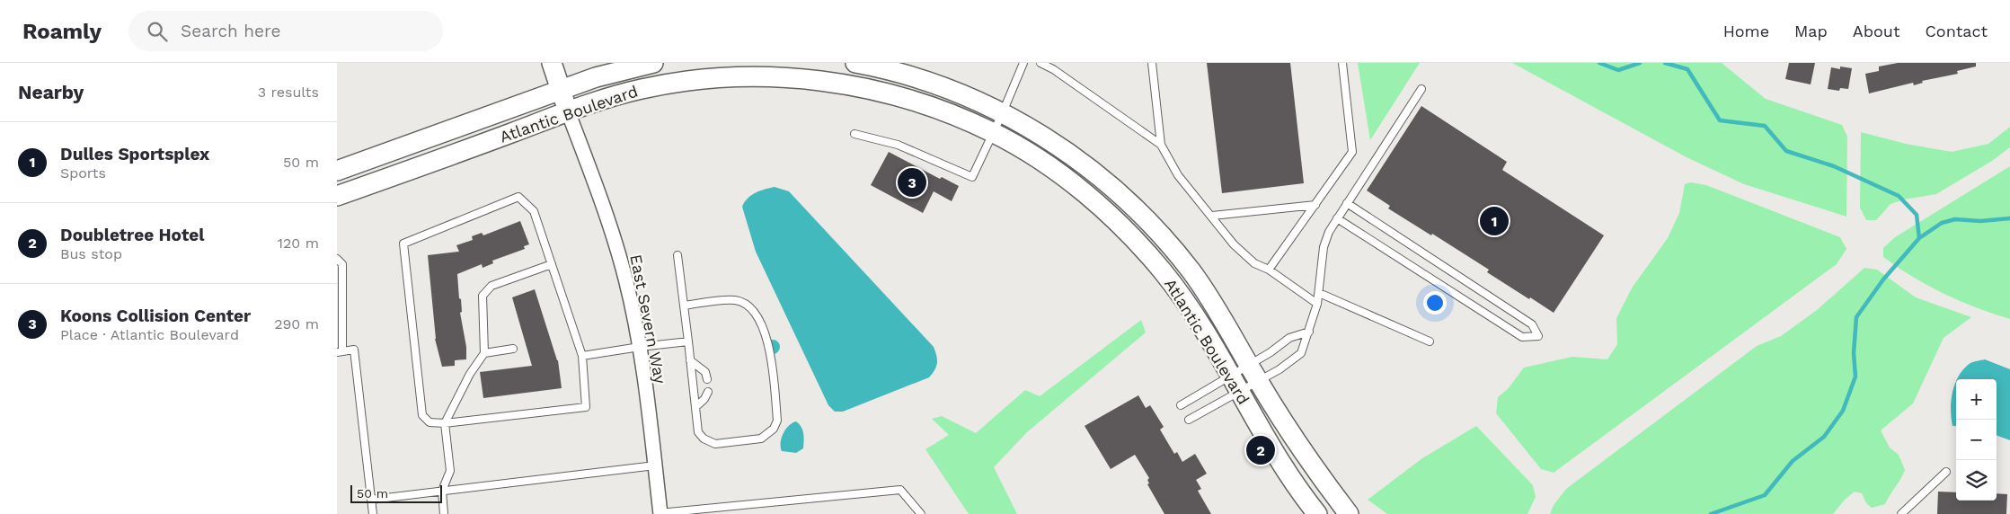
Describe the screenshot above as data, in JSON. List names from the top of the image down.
{
  "streets": {
    "main road": ["Atlantic Boulevard"],
    "street": ["East Severn Way"]
  },
  "crossings": [
    ["Atlantic Boulevard", "East Severn Way"]
  ],
  "scale_bar": "50 m",
  "page": {
    "header": "Roamly",
    "search": "Search here",
    "nav": [
      "Home",
      "Map",
      "About",
      "Contact"
    ],
    "heading": ["Nearby", "3 results"],
    "list": [
      {
        "mark": "1",
        "name": "Dulles Sportsplex",
        "note": "Sports",
        "value": "50 m"
      },
      {
        "mark": "2",
        "name": "Doubletree Hotel",
        "note": "Bus stop",
        "value": "120 m"
      },
      {
        "mark": "3",
        "name": "Koons Collision Center",
        "note": "Place · Atlantic Boulevard",
        "value": "290 m"
      }
    ],
    "pins": ["3", "1", "2"],
    "map_buttons": ["+", "−"],
    "scale": "50 m"
  }
}
